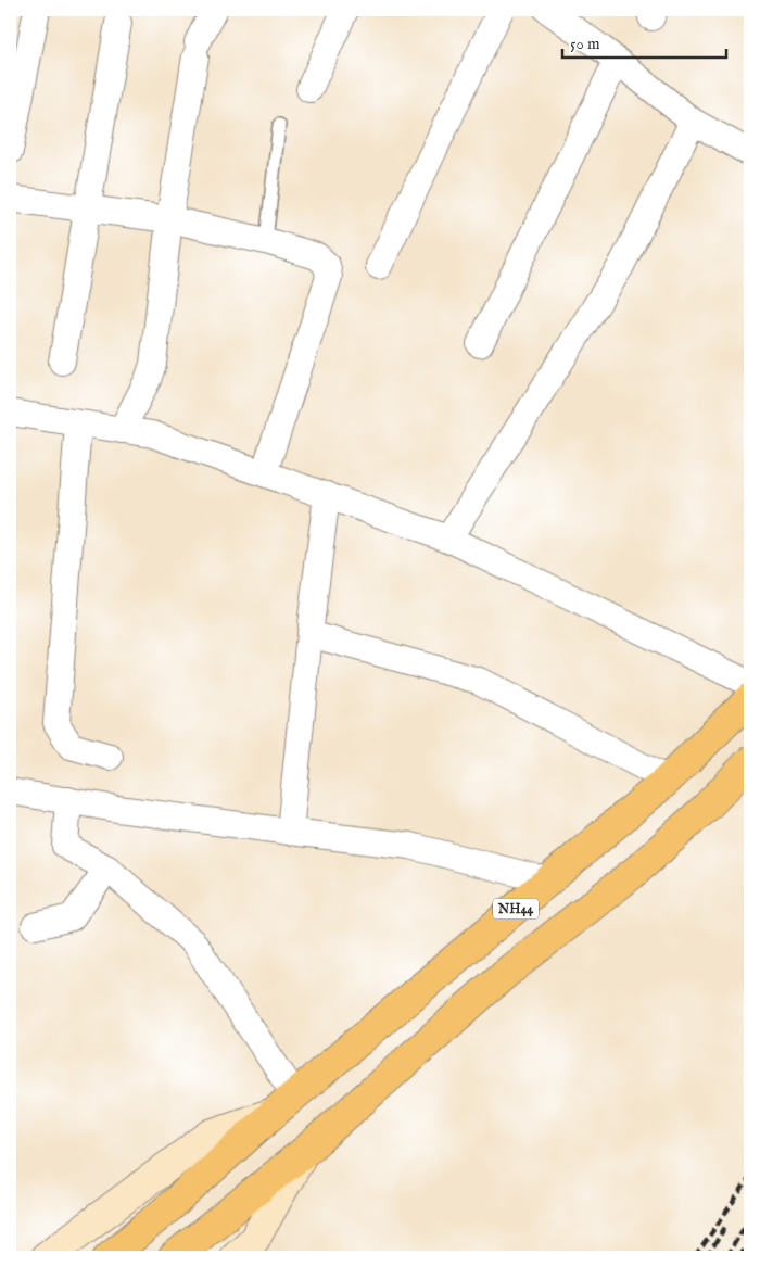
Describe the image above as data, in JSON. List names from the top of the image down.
{
  "streets": {
    "highway": ["NH44"]
  },
  "scale_bar": "50 m"
}
